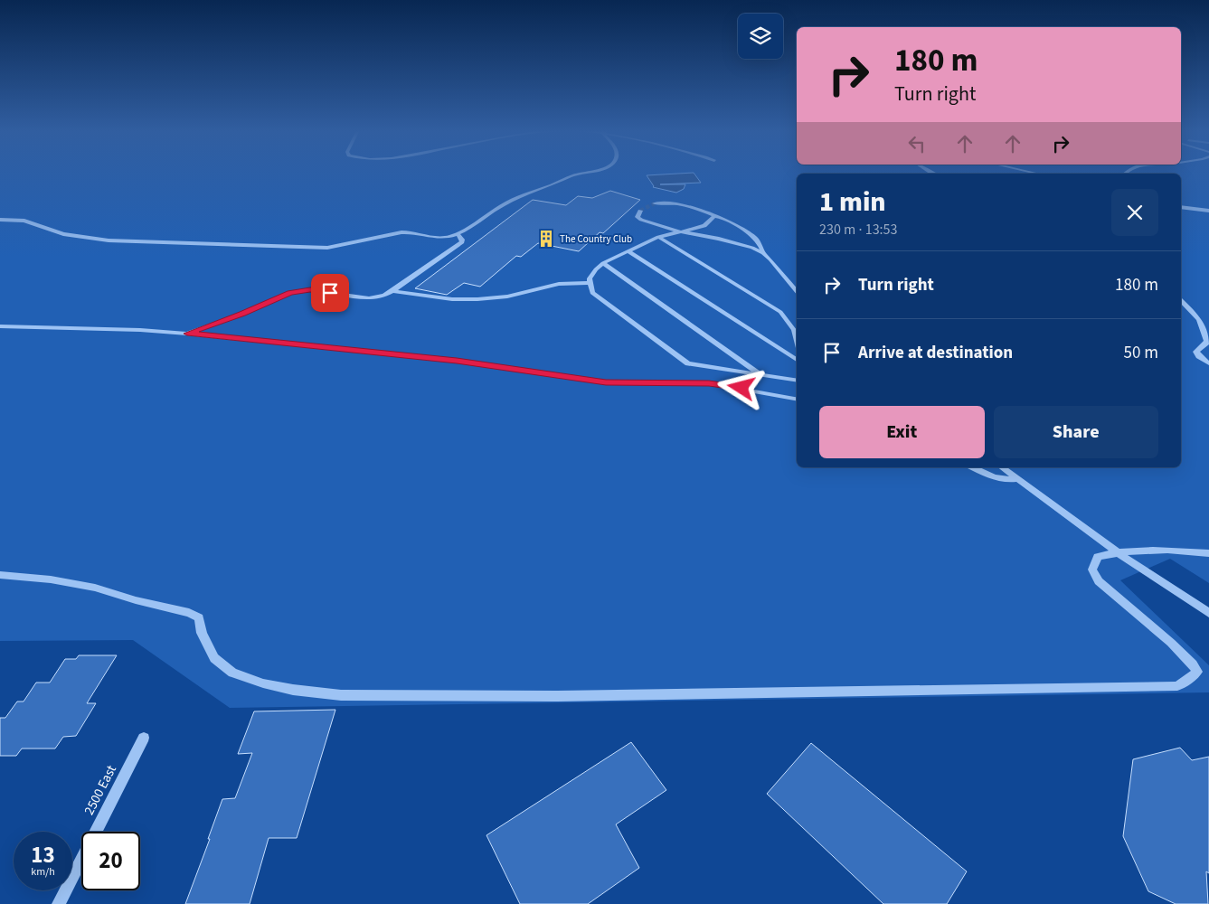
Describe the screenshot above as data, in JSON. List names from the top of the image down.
{
  "streets": {
    "street": ["2500 East"]
  },
  "places": {
    "building": ["The Country Club"]
  },
  "page": {
    "turn": ["180 m", "Turn right"],
    "heading": ["1 min", "230 m · 13:53"],
    "list": [
      {
        "name": "Turn right",
        "value": "180 m"
      },
      {
        "name": "Arrive at destination",
        "value": "50 m"
      }
    ],
    "buttons": ["Exit", "Share"],
    "speed": "13 km/h",
    "limit": "20"
  }
}
